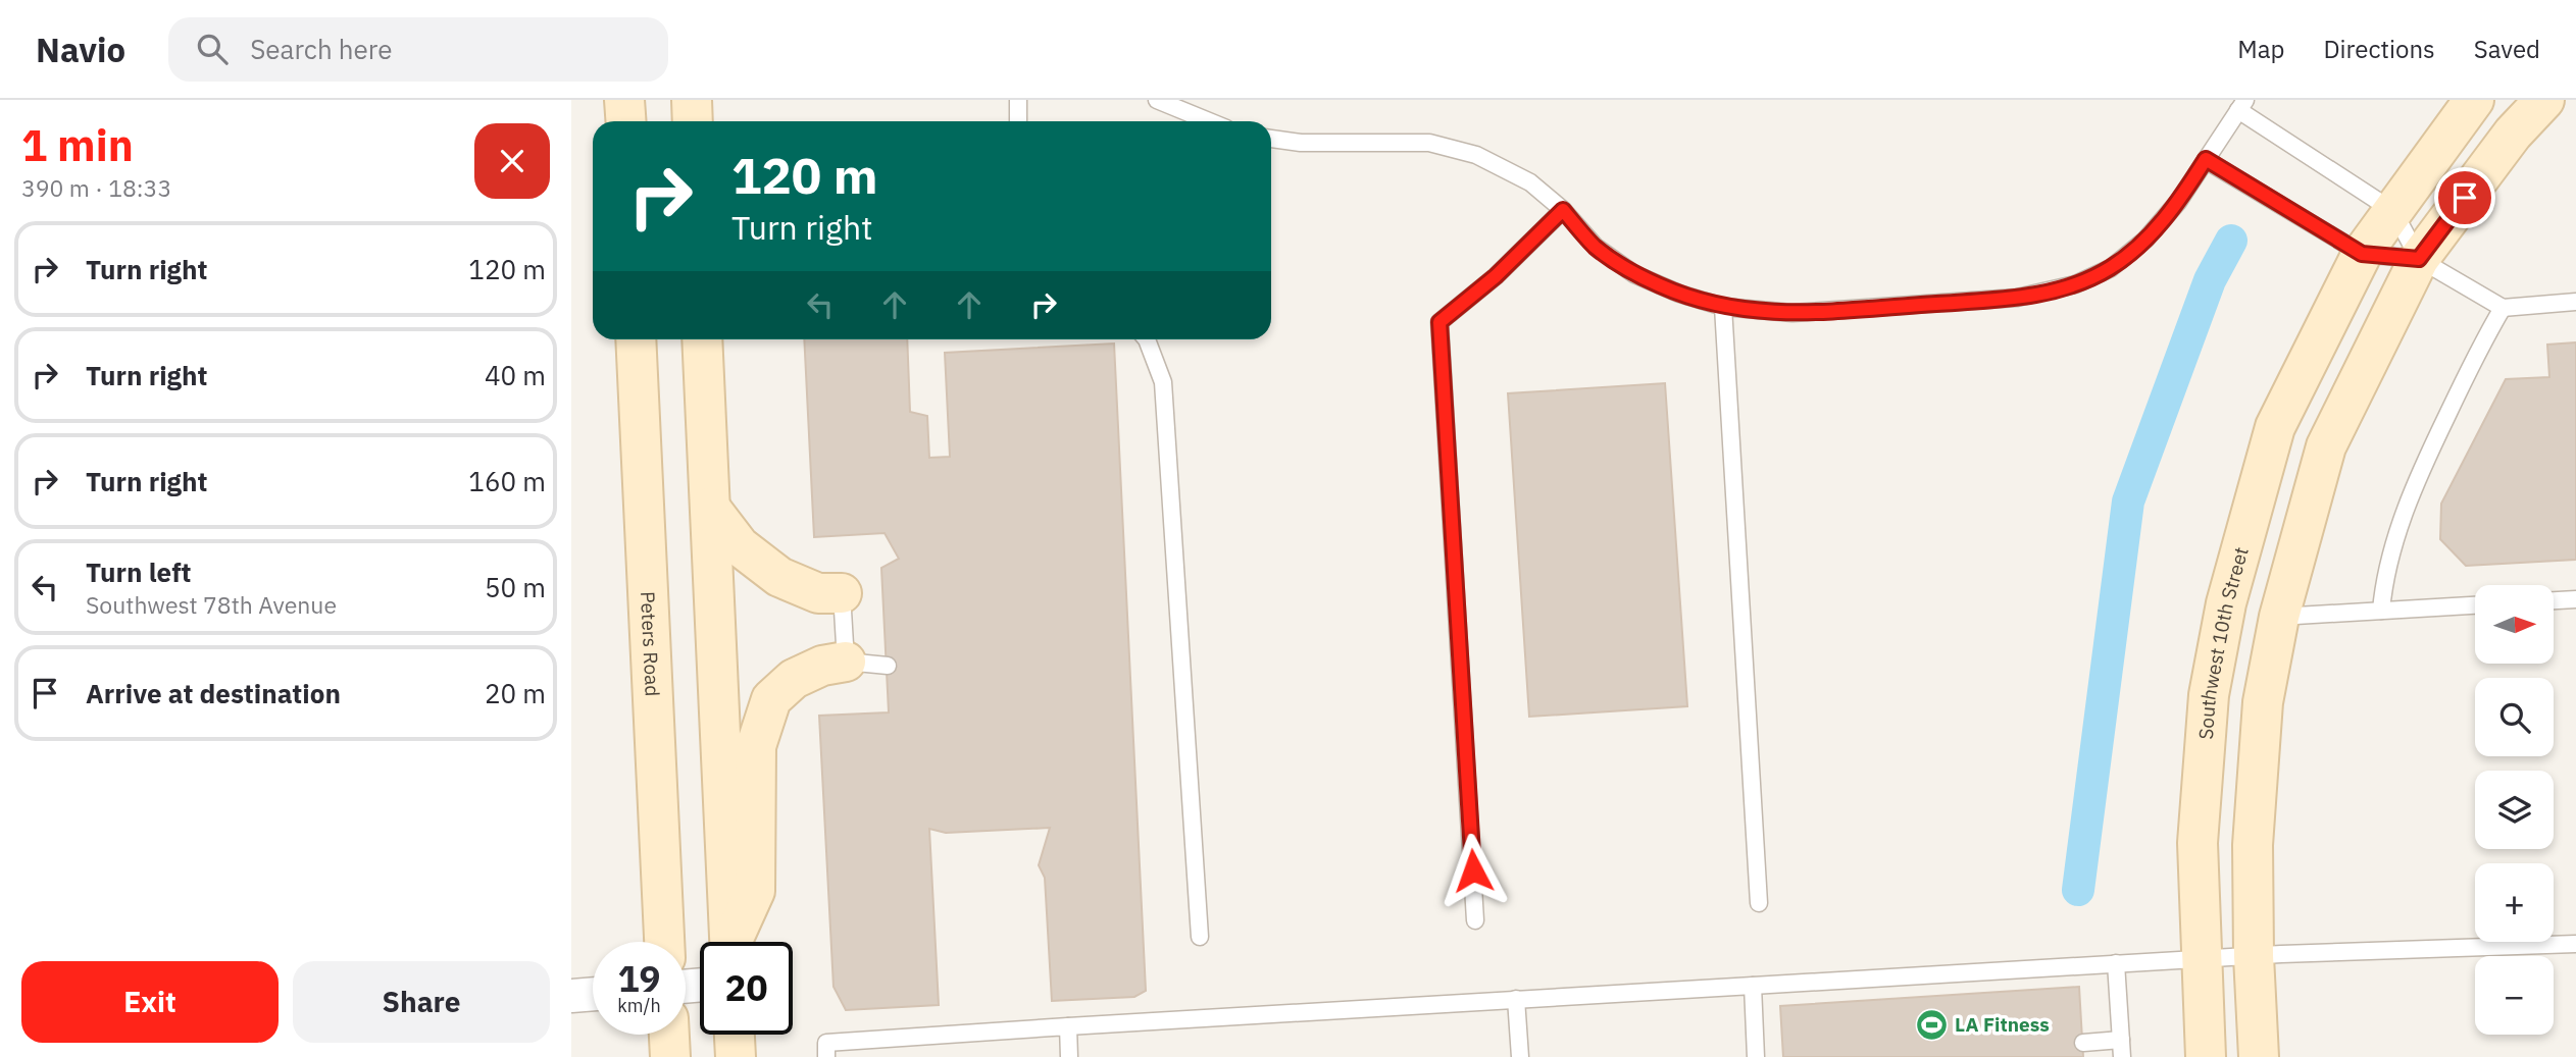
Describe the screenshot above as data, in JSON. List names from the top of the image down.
{
  "streets": {
    "street": ["Southwest 10th Street", "Peters Road"]
  },
  "places": {
    "sports": ["LA Fitness"]
  },
  "north": "right",
  "page": {
    "header": "Navio",
    "search": "Search here",
    "nav": ["Map", "Directions", "Saved"],
    "heading": ["1 min", "390 m · 18:33"],
    "turn": ["120 m", "Turn right"],
    "list": [
      {
        "name": "Turn right",
        "value": "120 m"
      },
      {
        "name": "Turn right",
        "value": "40 m"
      },
      {
        "name": "Turn right",
        "value": "160 m"
      },
      {
        "name": "Turn left",
        "note": "Southwest 78th Avenue",
        "value": "50 m"
      },
      {
        "name": "Arrive at destination",
        "value": "20 m"
      }
    ],
    "map_buttons": ["+", "−"],
    "speed": "19 km/h",
    "limit": "20",
    "buttons": ["Exit", "Share"]
  }
}
